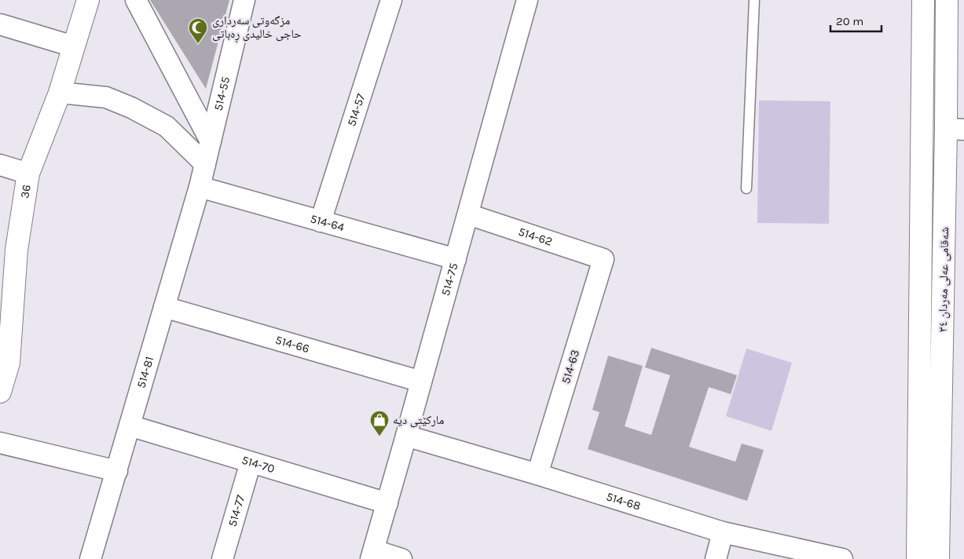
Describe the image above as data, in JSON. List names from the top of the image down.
{
  "streets": {
    "main road": ["36", "شەقامی عەلی مەردان ٣٤"],
    "street": [
      "514-55",
      "514-57",
      "514-64",
      "514-62",
      "514-75",
      "514-66",
      "514-63",
      "514-81",
      "514-70",
      "514-68",
      "514-77"
    ]
  },
  "crossings": [
    ["514-55", "514-64"],
    ["514-55", "514-81"],
    ["514-57", "514-64"],
    ["514-64", "514-75"],
    ["514-64", "514-81"],
    ["514-62", "514-75"],
    ["514-62", "514-63"],
    ["514-75", "514-66"],
    ["514-75", "514-70"],
    ["514-75", "514-68"],
    ["514-66", "514-81"],
    ["514-63", "514-68"],
    ["514-81", "514-70"],
    ["514-70", "514-77"]
  ],
  "places": {
    "mosque": ["مزگەوتی سەرداری حاجی خالیدی ڕەباتی"],
    "shop": ["مارکێتی دیە"]
  },
  "scale_bar": "20 m"
}
